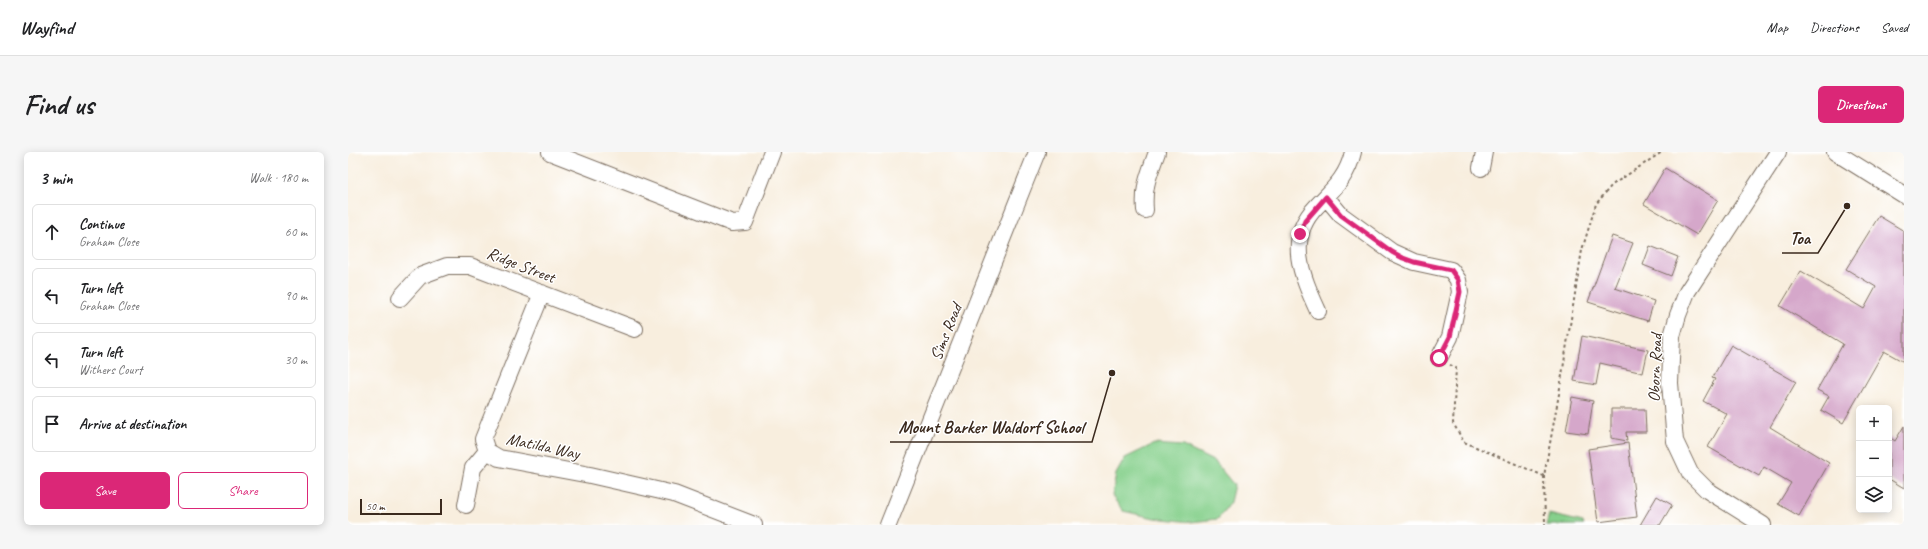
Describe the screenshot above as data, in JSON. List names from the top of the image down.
{
  "streets": {
    "street": [
      "Ridge Street",
      "Sims Road",
      "Oborn Road",
      "Matilda Way"
    ]
  },
  "crossings": [
    ["Ridge Street", "Matilda Way"]
  ],
  "places": ["Toa", "Mount Barker Waldorf School"],
  "scale_bar": "50 m",
  "page": {
    "header": "Wayfind",
    "nav": ["Map", "Directions", "Saved"],
    "buttons": [
      "Directions",
      ["Save", "Share"]
    ],
    "title": "Find us",
    "heading": ["3 min", "Walk · 180 m"],
    "list": [
      ["Continue", "Graham Close", "60 m"],
      ["Turn left", "Graham Close", "90 m"],
      ["Turn left", "Withers Court", "30 m"],
      "Arrive at destination"
    ],
    "map_buttons": ["+", "−"],
    "scale": "50 m"
  }
}
